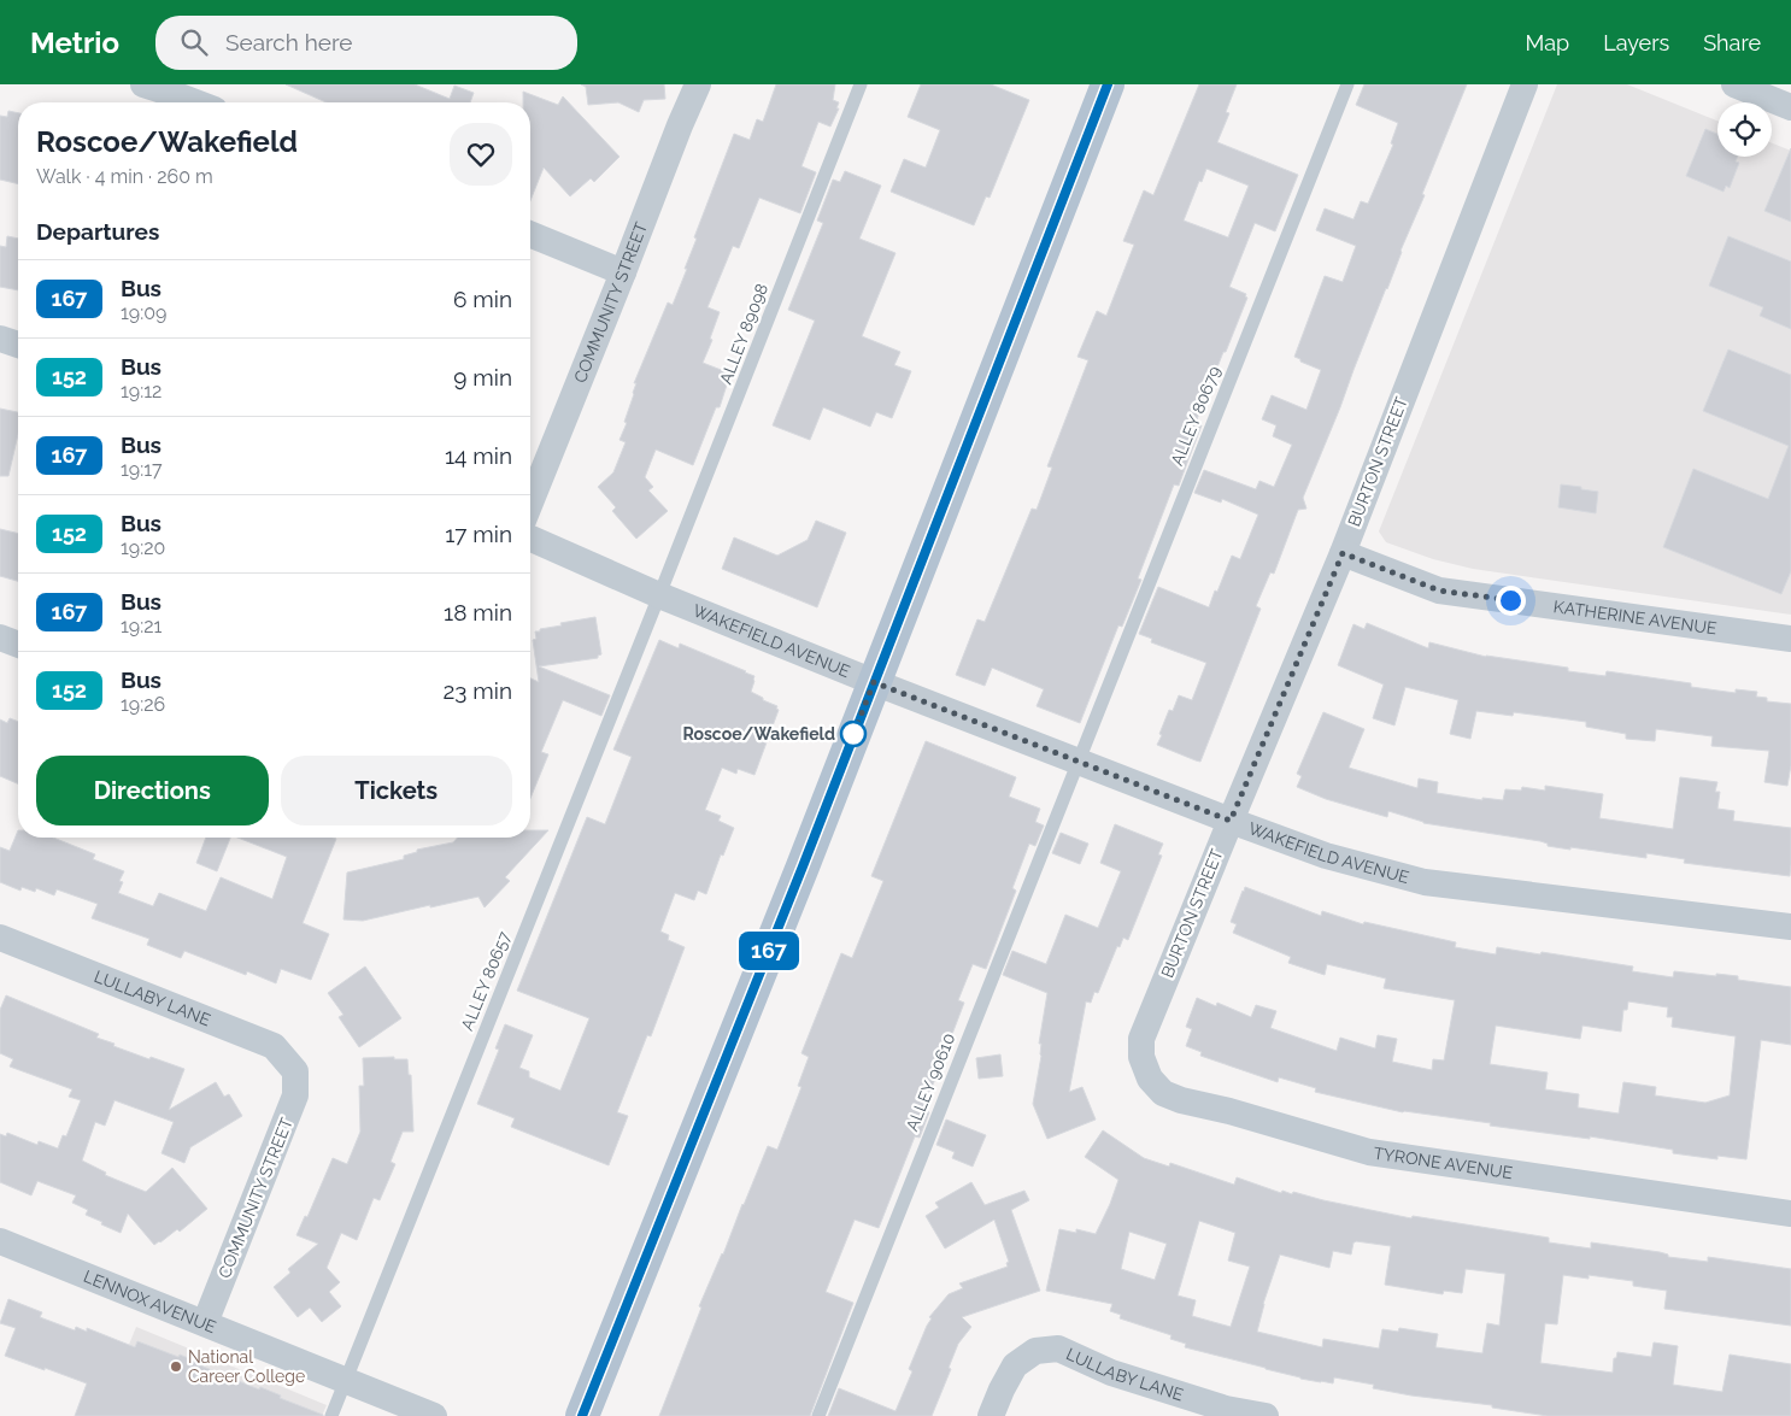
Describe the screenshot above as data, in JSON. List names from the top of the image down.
{
  "streets": {
    "street": [
      "COMMUNITY STREET",
      "BURTON STREET",
      "KATHERINE AVENUE",
      "WAKEFIELD AVENUE",
      "LULLABY LANE",
      "TYRONE AVENUE",
      "LENNOX AVENUE"
    ],
    "lane": [
      "ALLEY 89098",
      "ALLEY 80679",
      "ALLEY 80657",
      "ALLEY 90610"
    ]
  },
  "crossings": [
    ["COMMUNITY STREET", "LULLABY LANE"],
    ["COMMUNITY STREET", "LENNOX AVENUE"],
    ["ALLEY 89098", "WAKEFIELD AVENUE"],
    ["ALLEY 89098", "ALLEY 80657"],
    ["ALLEY 80679", "WAKEFIELD AVENUE"],
    ["ALLEY 80679", "ALLEY 90610"],
    ["BURTON STREET", "KATHERINE AVENUE"],
    ["BURTON STREET", "WAKEFIELD AVENUE"],
    ["BURTON STREET", "TYRONE AVENUE"],
    ["WAKEFIELD AVENUE", "ALLEY 80657"],
    ["WAKEFIELD AVENUE", "ALLEY 90610"],
    ["ALLEY 80657", "LENNOX AVENUE"]
  ],
  "places": ["Roscoe/Wakefield", "National Career College"],
  "lines": ["bus line 167"],
  "page": {
    "header": "Metrio",
    "search": "Search here",
    "nav": ["Map", "Layers", "Share"],
    "on_map": "167",
    "heading": [
      ["Roscoe/Wakefield", "Walk · 4 min · 260 m"],
      "Departures"
    ],
    "list": [
      {
        "mark": "167",
        "name": "Bus",
        "note": "19:09",
        "value": "6 min"
      },
      {
        "mark": "152",
        "name": "Bus",
        "note": "19:12",
        "value": "9 min"
      },
      {
        "mark": "167",
        "name": "Bus",
        "note": "19:17",
        "value": "14 min"
      },
      {
        "mark": "152",
        "name": "Bus",
        "note": "19:20",
        "value": "17 min"
      },
      {
        "mark": "167",
        "name": "Bus",
        "note": "19:21",
        "value": "18 min"
      },
      {
        "mark": "152",
        "name": "Bus",
        "note": "19:26",
        "value": "23 min"
      }
    ],
    "buttons": ["Directions", "Tickets"]
  }
}
